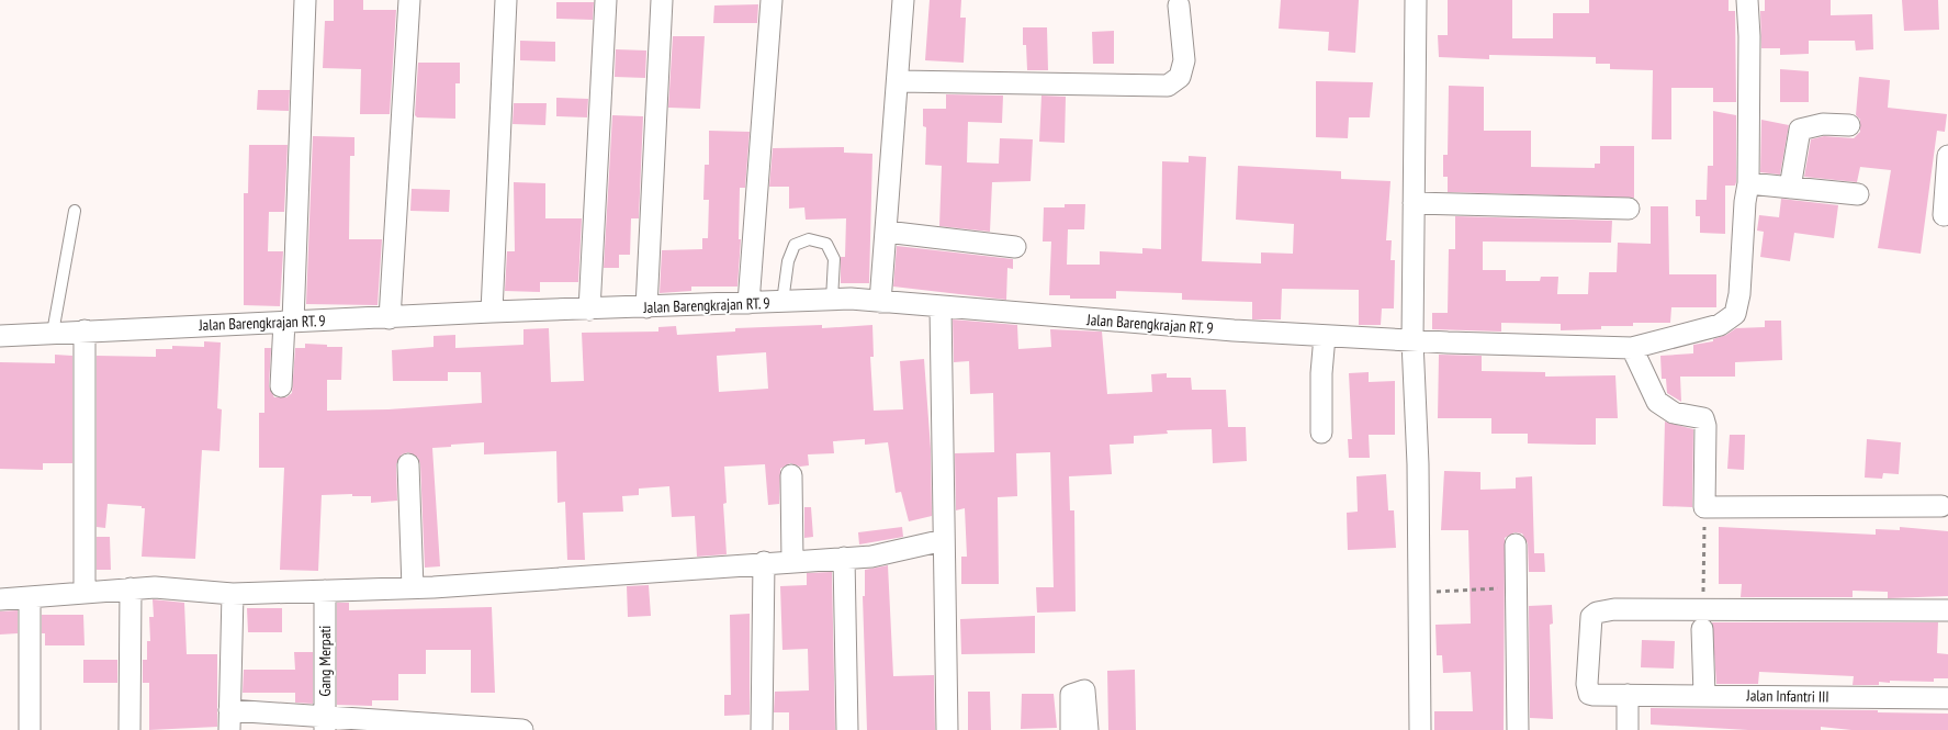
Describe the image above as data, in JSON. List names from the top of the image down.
{
  "streets": {
    "street": ["Jalan Barengkrajan RT. 9", "Gang Merpati", "Jalan Infantri III"]
  }
}
